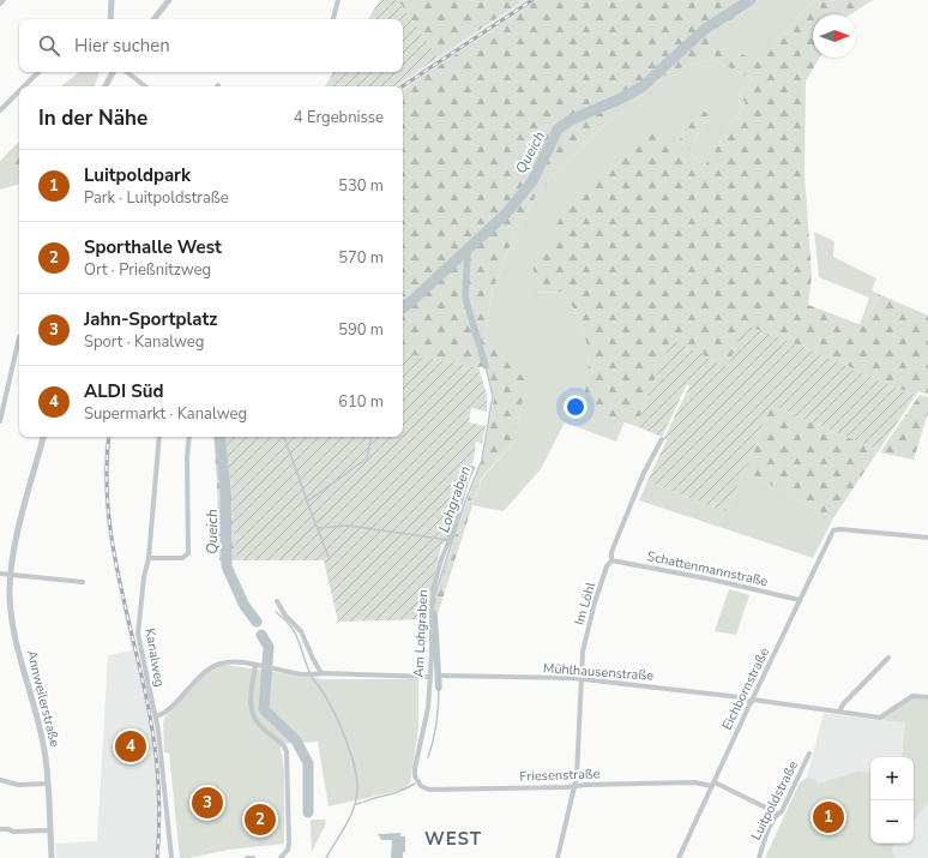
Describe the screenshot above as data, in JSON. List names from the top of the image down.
{
  "streets": {
    "street": [
      "Schattenmannstraße",
      "Im Löhl",
      "Am Lohgraben",
      "Kanalweg",
      "Mühlhausenstraße",
      "Eichbornstraße",
      "Annweilerstraße",
      "Friesenstraße",
      "Luitpoldstraße"
    ]
  },
  "crossings": [
    ["Schattenmannstraße", "Im Löhl"],
    ["Schattenmannstraße", "Eichbornstraße"],
    ["Im Löhl", "Mühlhausenstraße"],
    ["Im Löhl", "Friesenstraße"],
    ["Am Lohgraben", "Friesenstraße"],
    ["Mühlhausenstraße", "Eichbornstraße"],
    ["Eichbornstraße", "Friesenstraße"],
    ["Friesenstraße", "Luitpoldstraße"]
  ],
  "districts": ["WEST"],
  "water": ["Queich", "Lohgraben"],
  "north": "right",
  "page": {
    "search": "Hier suchen",
    "heading": ["In der Nähe", "4 Ergebnisse"],
    "list": [
      {
        "mark": "1",
        "name": "Luitpoldpark",
        "note": "Park · Luitpoldstraße",
        "value": "530 m"
      },
      {
        "mark": "2",
        "name": "Sporthalle West",
        "note": "Ort · Prießnitzweg",
        "value": "570 m"
      },
      {
        "mark": "3",
        "name": "Jahn-Sportplatz",
        "note": "Sport · Kanalweg",
        "value": "590 m"
      },
      {
        "mark": "4",
        "name": "ALDI Süd",
        "note": "Supermarkt · Kanalweg",
        "value": "610 m"
      }
    ],
    "pins": [
      "4",
      "3",
      "1",
      "2"
    ],
    "map_buttons": ["+", "−"]
  }
}
